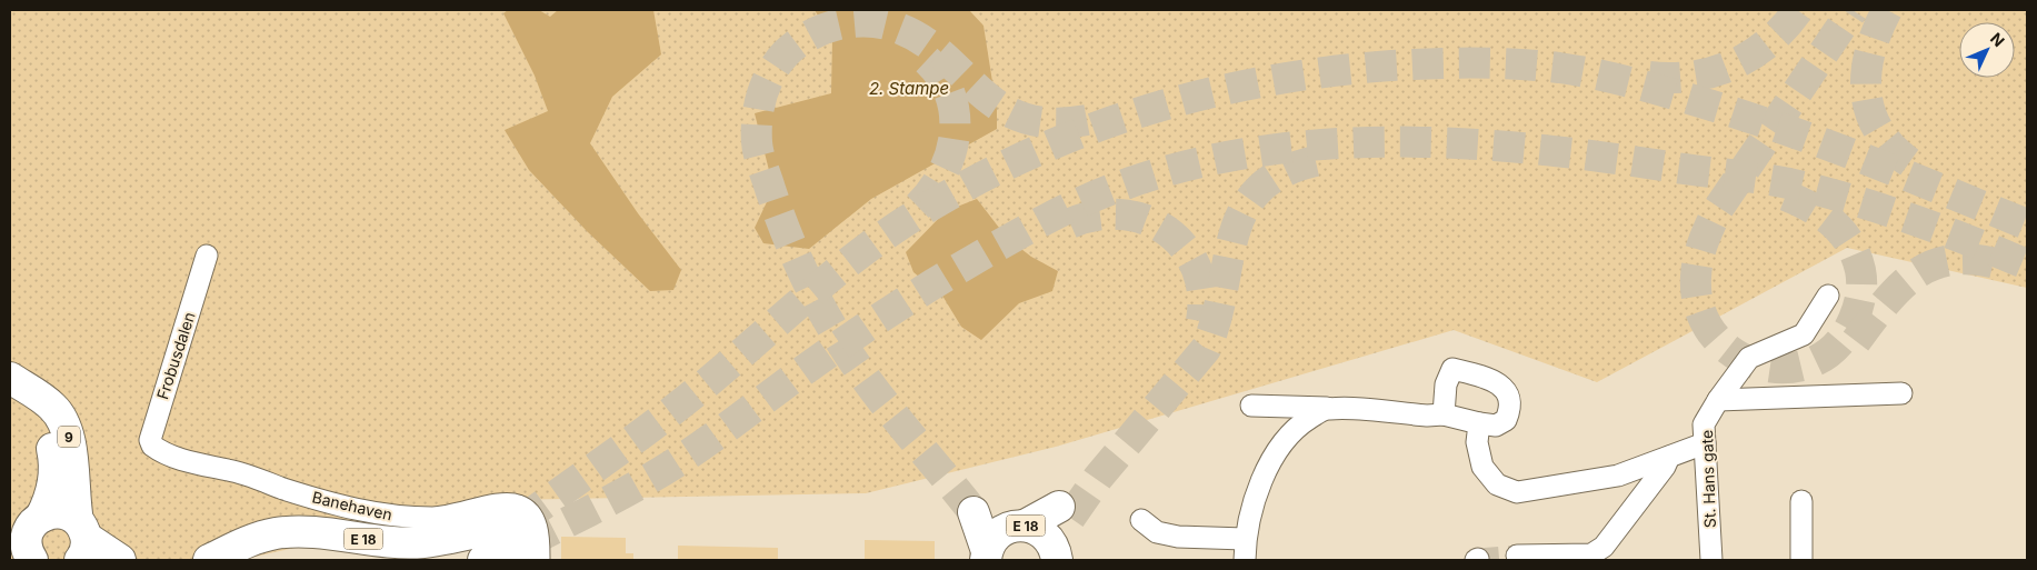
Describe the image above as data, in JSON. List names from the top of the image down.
{
  "streets": {
    "highway": ["9", "E 18"],
    "street": ["Frobusdalen", "St. Hans gate", "Banehaven"]
  },
  "crossings": [
    ["Frobusdalen", "Banehaven"],
    ["Banehaven", "E 18"]
  ],
  "water": ["2. Stampe"],
  "north": "top right"
}
